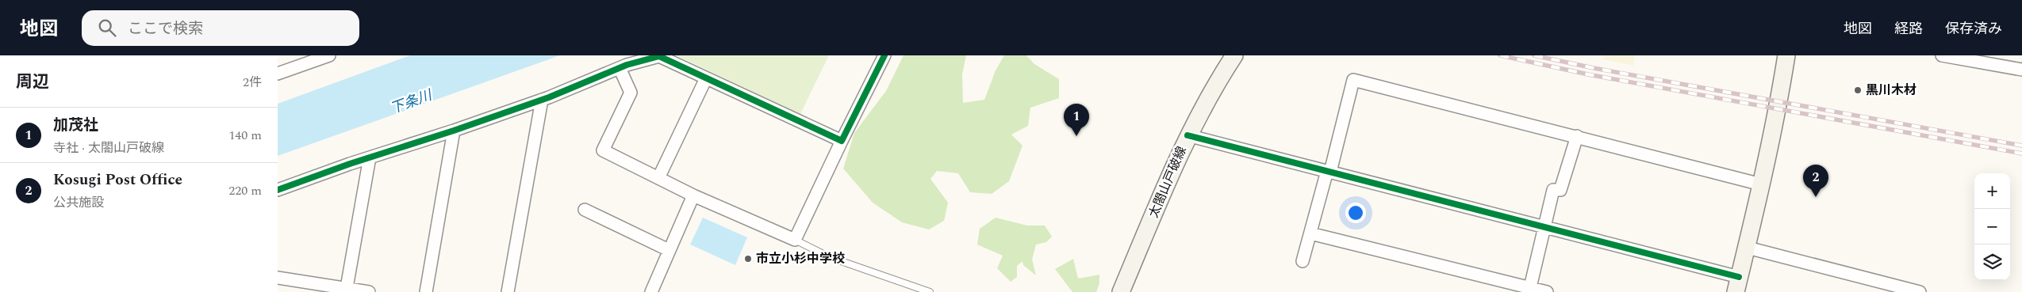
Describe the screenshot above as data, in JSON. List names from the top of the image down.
{
  "streets": {
    "main road": ["太閤山戸破線"]
  },
  "water": ["下条川"],
  "places": ["黒川木材", "市立小杉中学校"],
  "page": {
    "header": "地図",
    "search": "ここで検索",
    "nav": ["地図", "経路", "保存済み"],
    "heading": ["周辺", "2件"],
    "pins": ["1", "2"],
    "list": [
      {
        "mark": "1",
        "name": "加茂社",
        "note": "寺社 · 太閤山戸破線",
        "value": "140 m"
      },
      {
        "mark": "2",
        "name": "Kosugi Post Office",
        "note": "公共施設",
        "value": "220 m"
      }
    ],
    "map_buttons": ["+", "−"]
  }
}
